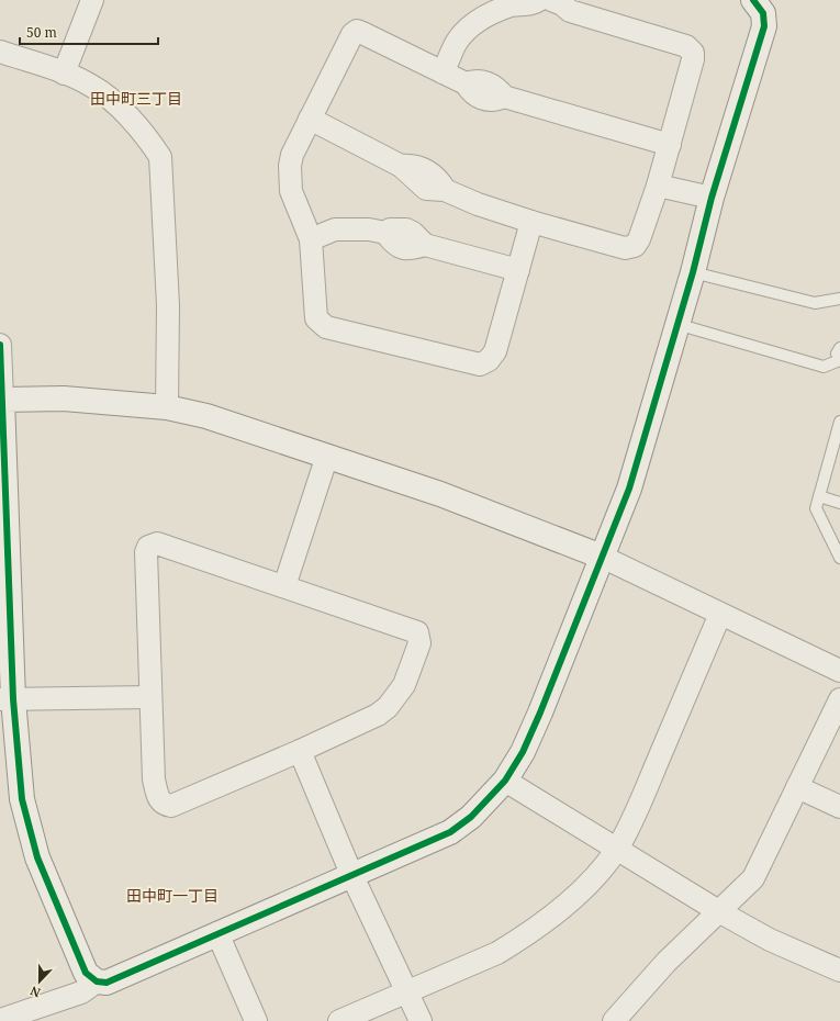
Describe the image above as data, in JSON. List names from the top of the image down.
{
  "districts": ["田中町三丁目", "田中町一丁目"],
  "scale_bar": "50 m",
  "north": "bottom"
}
